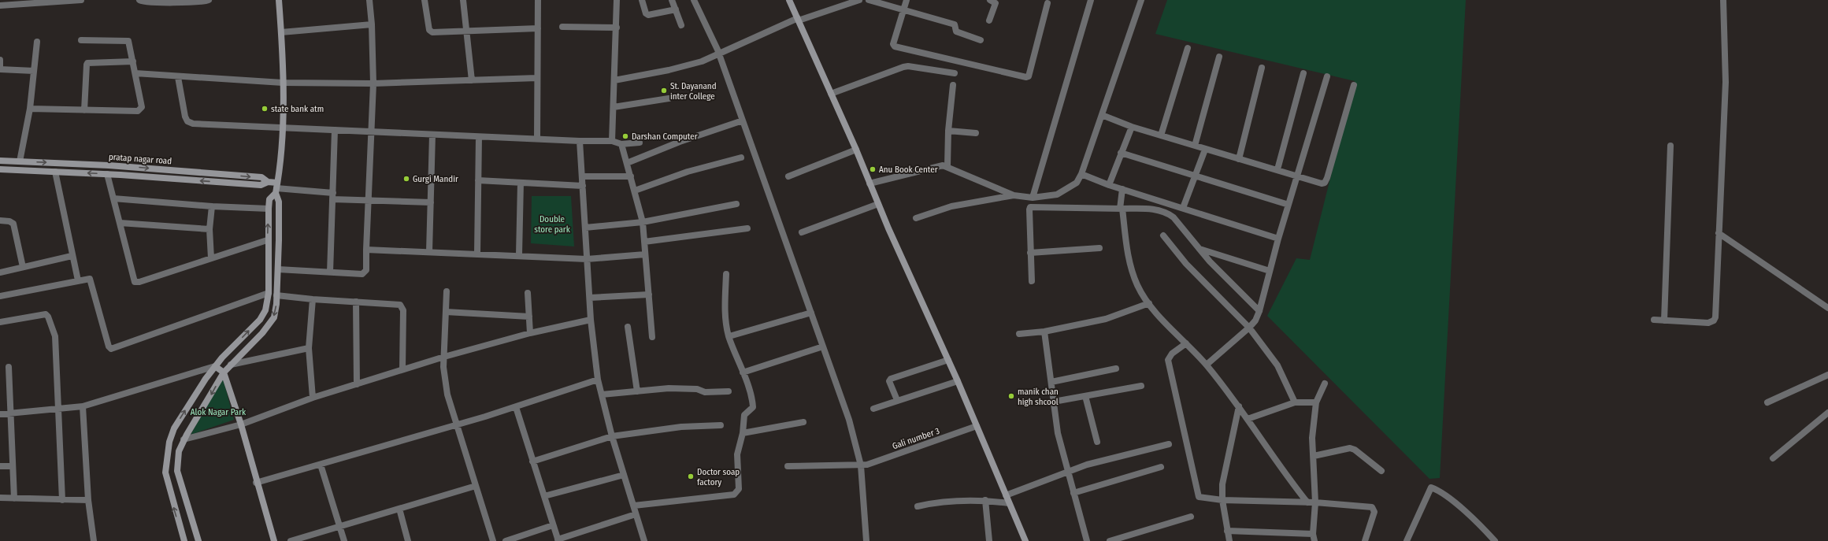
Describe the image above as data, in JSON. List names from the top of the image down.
{
  "streets": {
    "street": ["pratap nagar road", "Gali number 3"]
  },
  "parks": ["Double store park", "Alok Nagar Park"],
  "places": [
    "St. Dayanand inter College",
    "state bank atm",
    "Darshan Computer",
    "Anu Book Center",
    "Gurgi Mandir",
    "manik chan high shcool",
    "Doctor soap factory"
  ]
}
